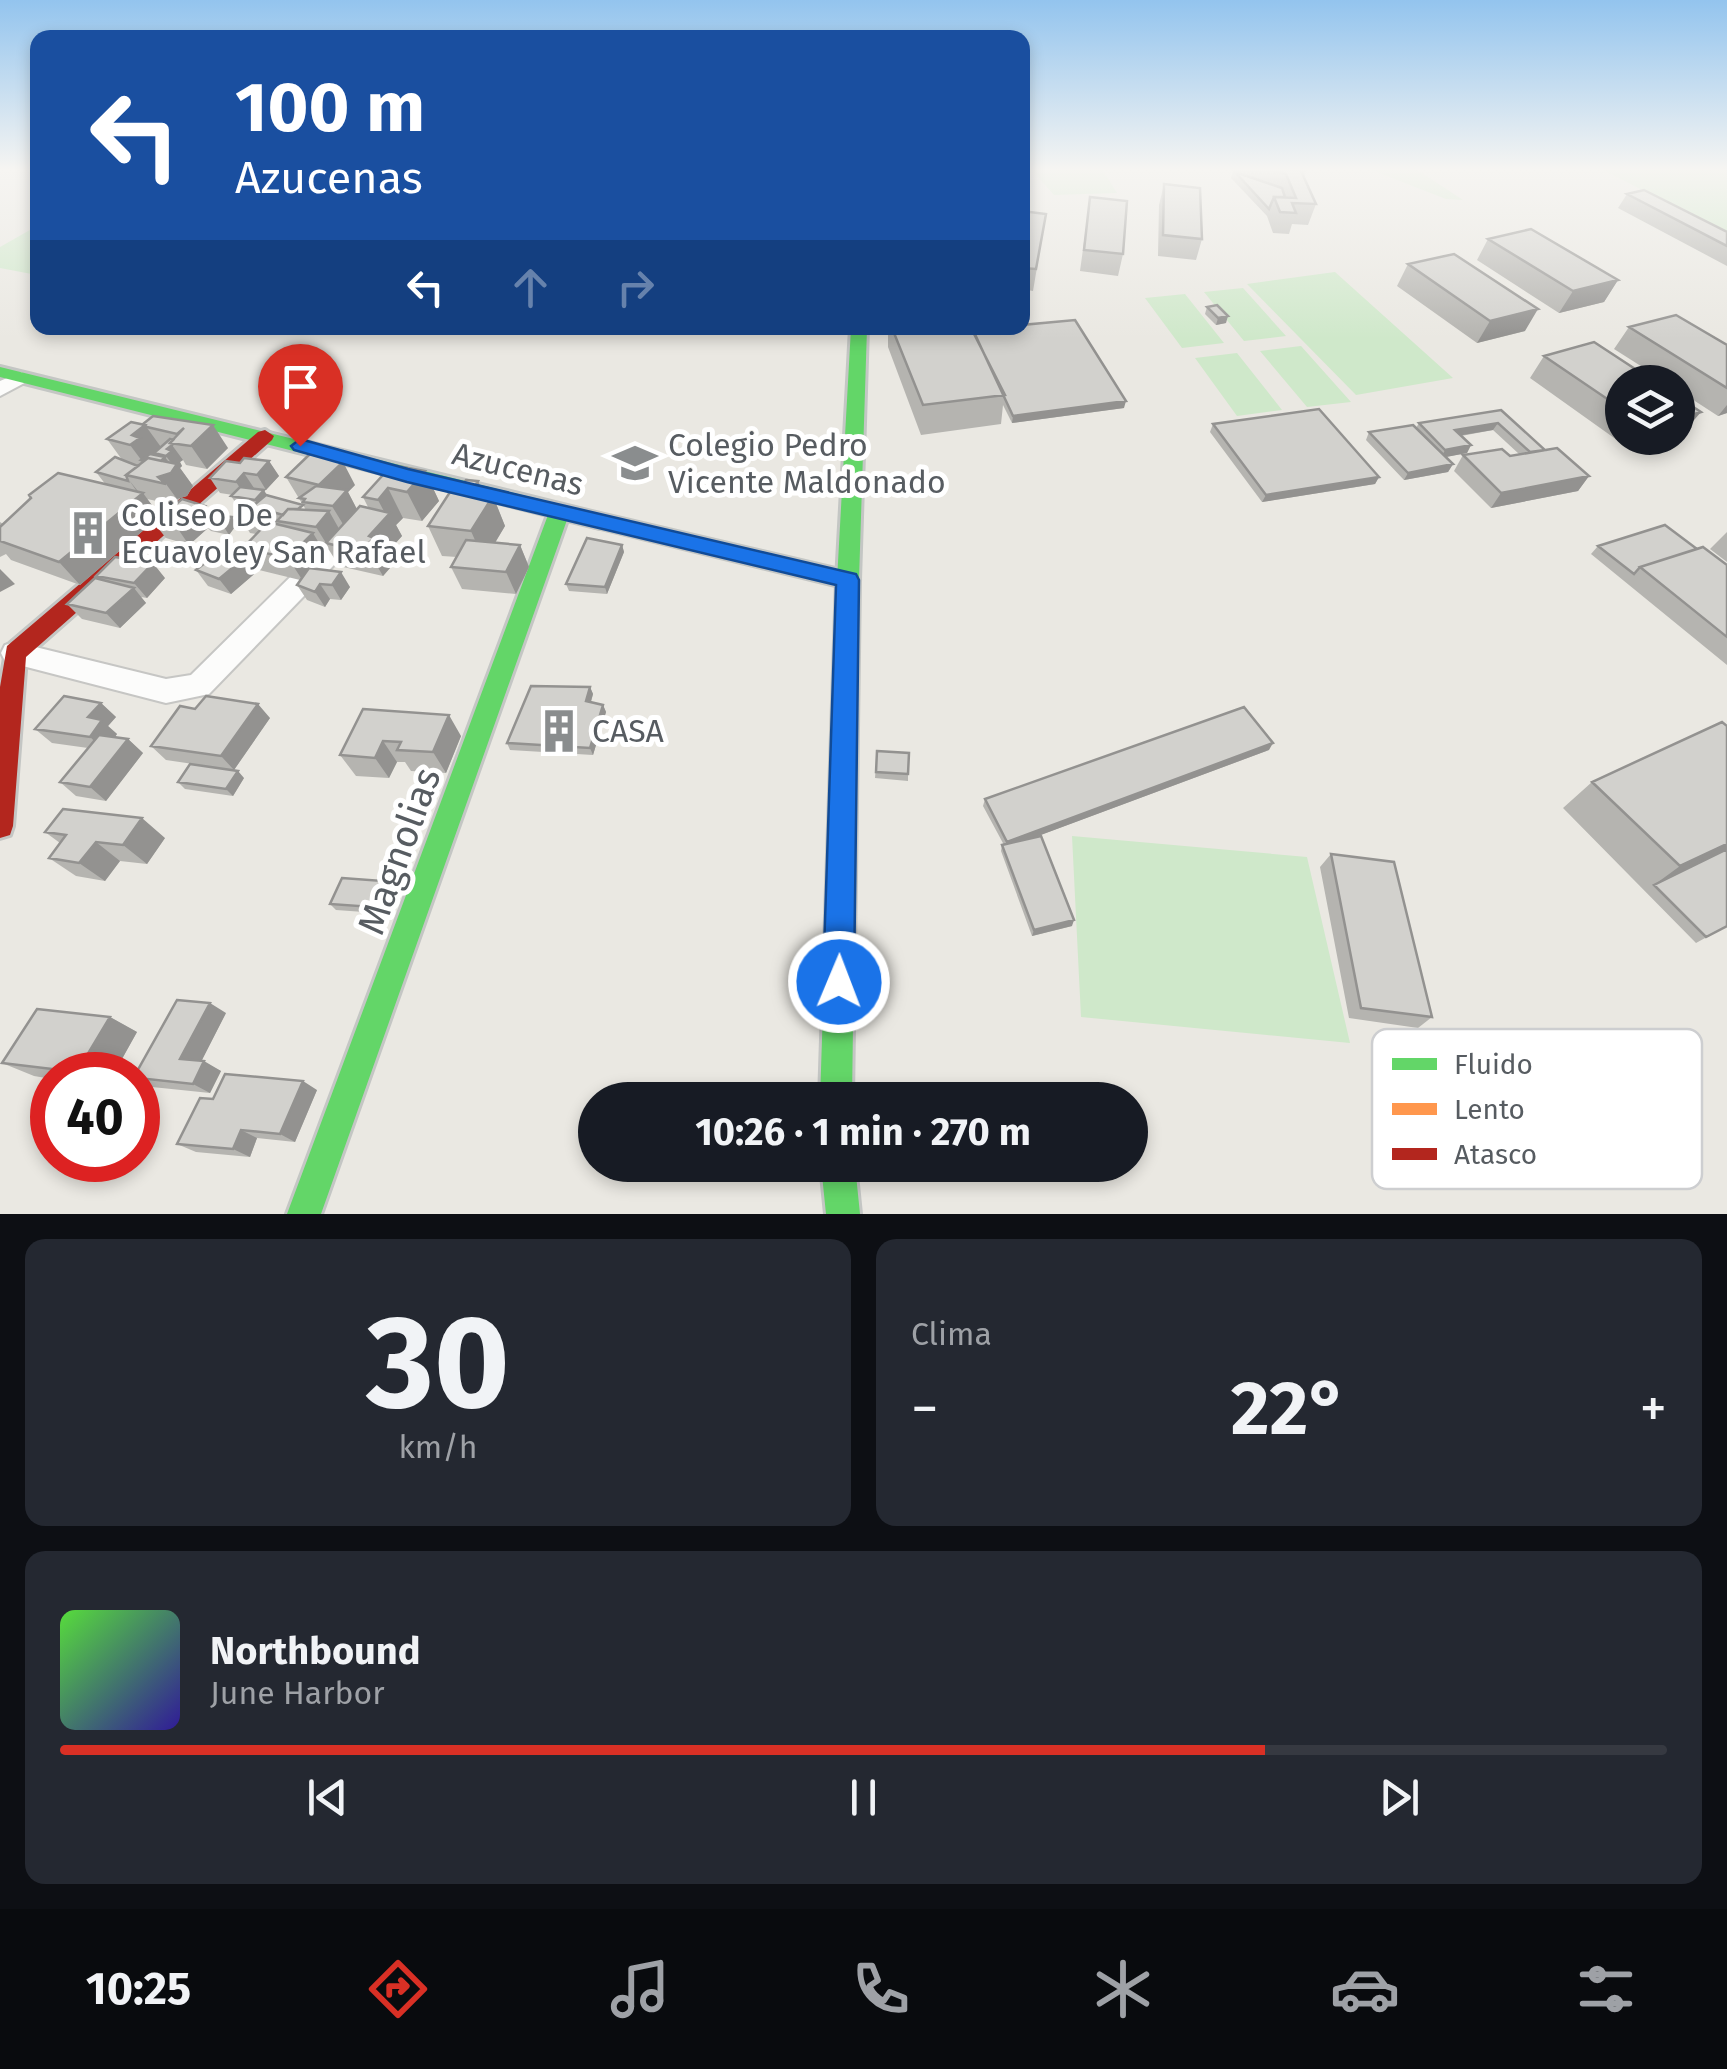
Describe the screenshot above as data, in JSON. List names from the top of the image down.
{
  "streets": {
    "street": ["Azucenas", "Magnolias"]
  },
  "crossings": [
    ["Azucenas", "Magnolias"]
  ],
  "places": {
    "school or university": ["Colegio Pedro Vicente Maldonado"],
    "building": ["Coliseo De Ecuavoley San Rafael", "CASA"]
  },
  "legend": ["Fluido", "Lento", "Atasco"],
  "page": {
    "turn": ["100 m", "Azucenas"],
    "limit": "40",
    "trip": "10:26 · 1 min · 270 m",
    "tile": [
      ["30", "km/h"],
      "Clima"
    ],
    "heat": ["−", "22°", "+"],
    "song": ["Northbound", "June Harbor"],
    "tabs": "10:25"
  }
}
